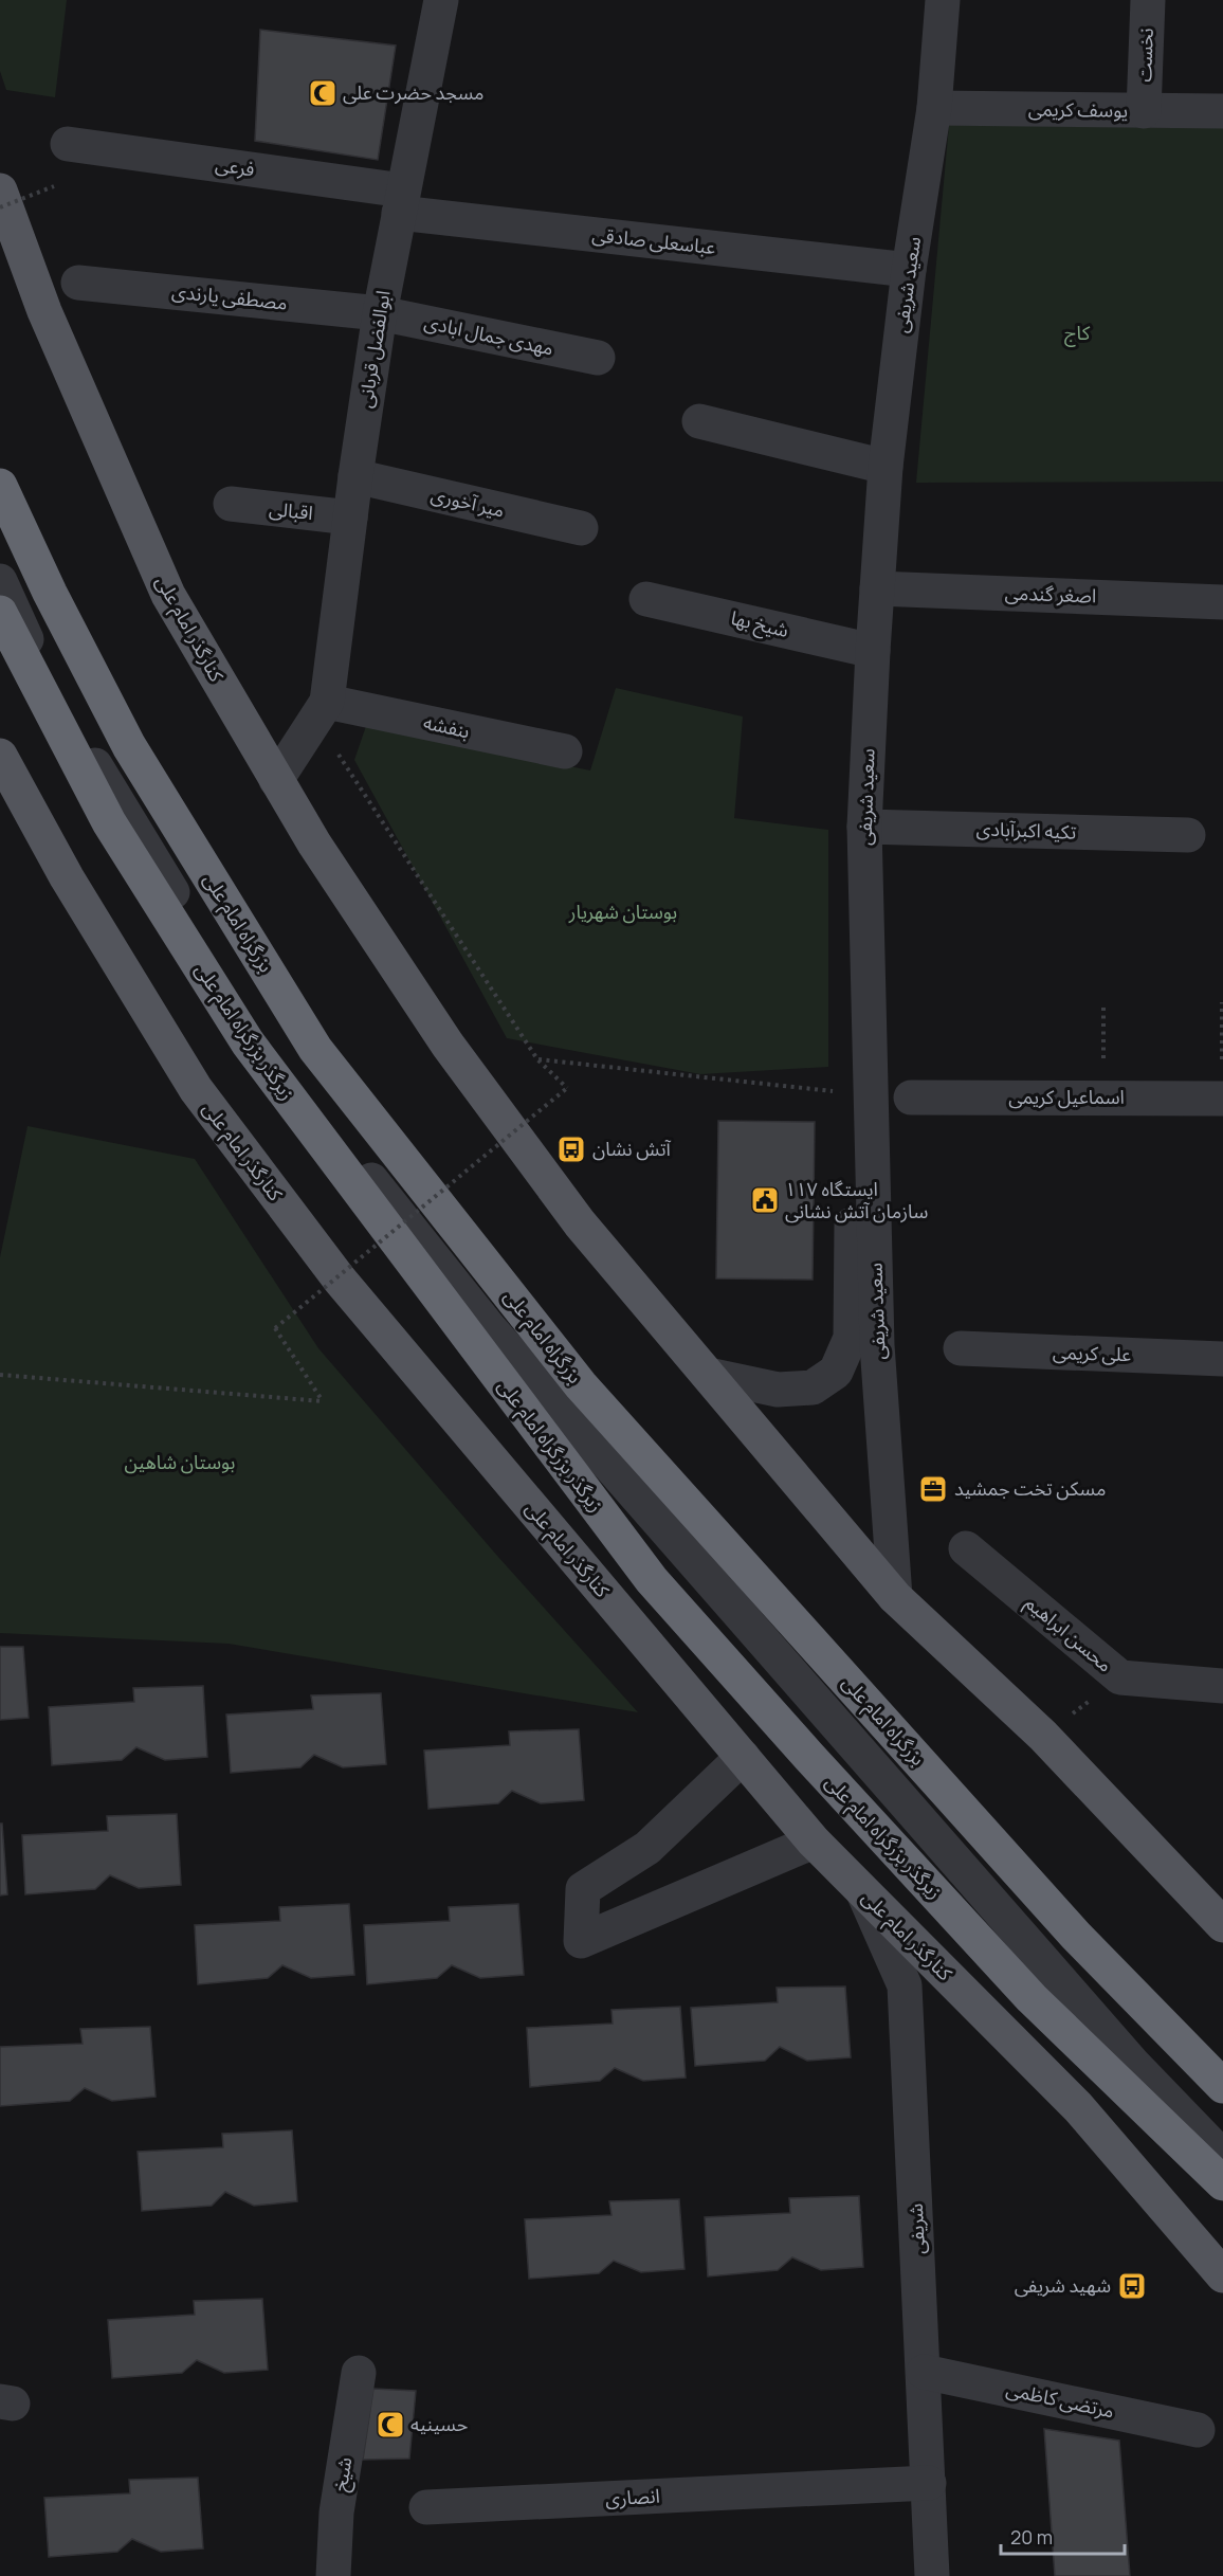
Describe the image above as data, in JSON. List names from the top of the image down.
{
  "streets": {
    "highway": ["بزرگراه امام علی", "زیرگذر بزرگراه امام علی"],
    "main road": ["کنارگذر امام علی"],
    "street": [
      "نخست",
      "یوسف کریمی",
      "فرعی",
      "عباسعلی صادقی",
      "سعید شریفی",
      "مصطفی یارندی",
      "مهدی جمال ابادی",
      "ابوالفضل قربانی",
      "میر آخوری",
      "اقبالی",
      "اصغر گندمی",
      "شیخ بها",
      "بنفشه",
      "تکیه اکبرآبادی",
      "اسماعیل کریمی",
      "علی کریمی",
      "محسن ابراهیم",
      "شریفی",
      "مرتضی کاظمی",
      "شیخ",
      "انصاری"
    ]
  },
  "crossings": [
    ["نخست", "یوسف کریمی"],
    ["یوسف کریمی", "سعید شریفی"],
    ["فرعی", "عباسعلی صادقی"],
    ["فرعی", "ابوالفضل قربانی"],
    ["عباسعلی صادقی", "سعید شریفی"],
    ["عباسعلی صادقی", "ابوالفضل قربانی"],
    ["سعید شریفی", "اصغر گندمی"],
    ["سعید شریفی", "شیخ بها"],
    ["سعید شریفی", "کنارگذر امام علی"],
    ["سعید شریفی", "تکیه اکبرآبادی"],
    ["مصطفی یارندی", "مهدی جمال ابادی"],
    ["مصطفی یارندی", "ابوالفضل قربانی"],
    ["مهدی جمال ابادی", "ابوالفضل قربانی"],
    ["ابوالفضل قربانی", "میر آخوری"],
    ["ابوالفضل قربانی", "اقبالی"],
    ["ابوالفضل قربانی", "بنفشه"],
    ["کنارگذر امام علی", "شریفی"],
    ["شریفی", "مرتضی کاظمی"],
    ["شریفی", "انصاری"]
  ],
  "parks": ["کاج", "بوستان شهریار", "بوستان شاهین"],
  "places": {
    "mosque": ["مسجد حضرت علی", "حسینیه"],
    "bus stop": ["آتش نشان", "شهید شریفی"],
    "public building": ["ایستگاه ۱۱۷ سازمان آتش نشانی"],
    "office": ["مسکن تخت جمشید"]
  },
  "scale_bar": "20 m"
}
